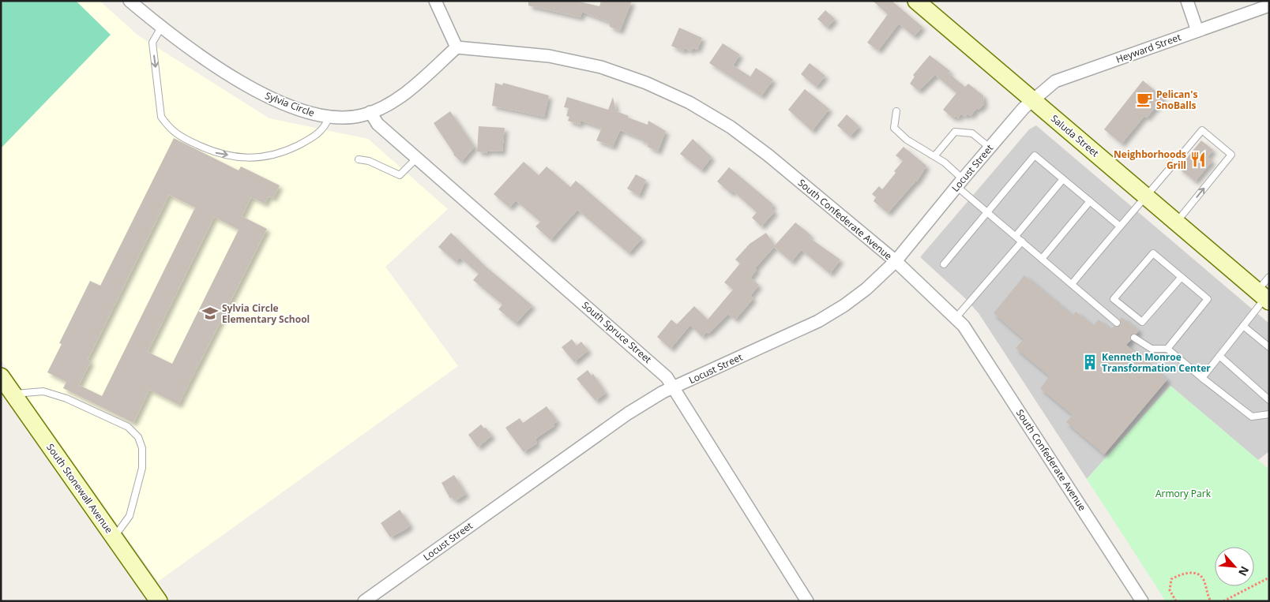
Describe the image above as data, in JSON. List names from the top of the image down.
{
  "streets": {
    "main road": ["Saluda Street", "South Stonewall Avenue"],
    "street": [
      "Heyward Street",
      "Sylvia Circle",
      "Locust Street",
      "South Confederate Avenue",
      "South Spruce Street"
    ]
  },
  "crossings": [
    ["Heyward Street", "Saluda Street"],
    ["Heyward Street", "Locust Street"],
    ["Sylvia Circle", "South Confederate Avenue"],
    ["Sylvia Circle", "South Spruce Street"],
    ["Saluda Street", "Locust Street"],
    ["Locust Street", "South Confederate Avenue"],
    ["Locust Street", "South Spruce Street"]
  ],
  "parks": ["Armory Park"],
  "places": {
    "cafe": ["Pelican's SnoBalls"],
    "restaurant": ["Neighborhoods Grill"],
    "school or university": ["Sylvia Circle Elementary School"],
    "building": ["Kenneth Monroe Transformation Center"]
  },
  "north": "bottom right"
}
